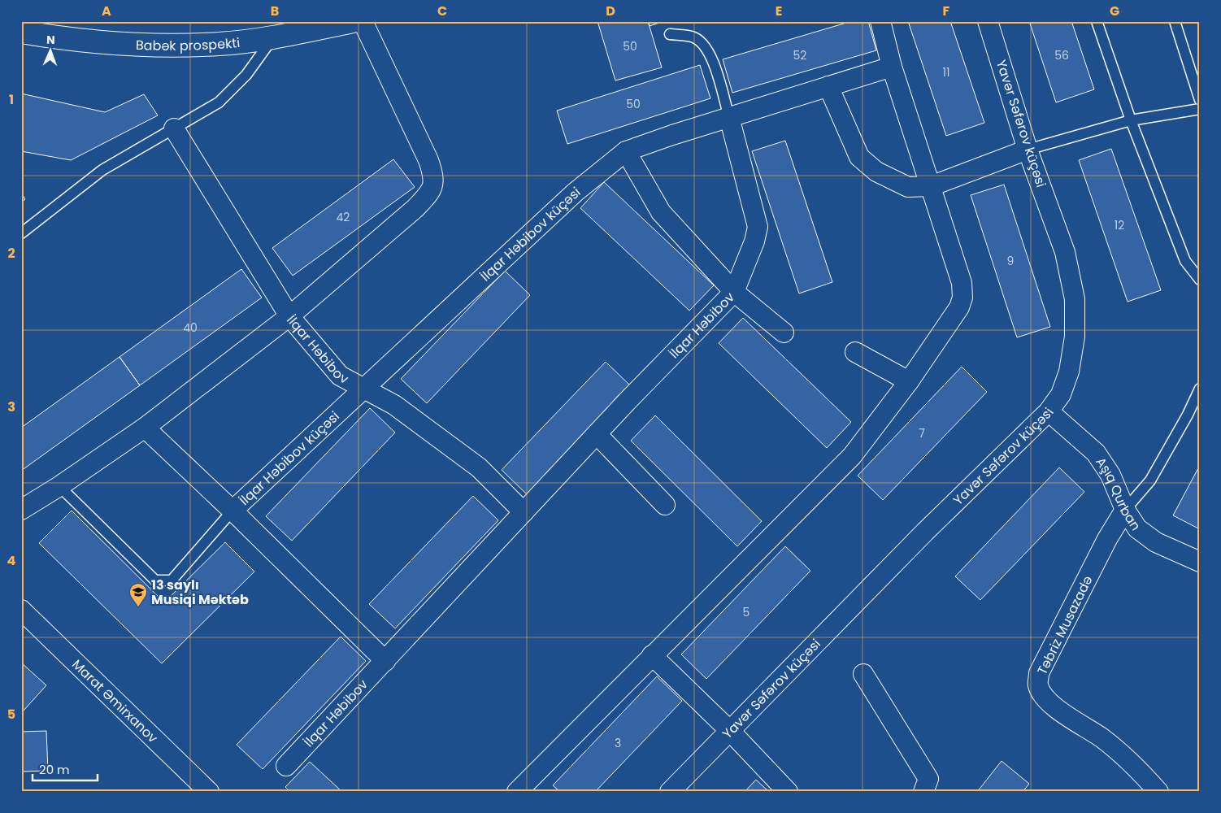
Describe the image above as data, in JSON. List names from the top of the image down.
{
  "streets": {
    "main road": ["Babək prospekti"],
    "street": [
      "Yavər Səfərov küçəsi",
      "İlqar Həbibov küçəsi",
      "İlqar Həbibov",
      "Aşıq Qurban",
      "Təbriz Musazadə",
      "Marat Əmirxanov"
    ]
  },
  "crossings": [
    ["Yavər Səfərov küçəsi", "Aşıq Qurban"],
    ["İlqar Həbibov küçəsi", "İlqar Həbibov"],
    ["Aşıq Qurban", "Təbriz Musazadə"]
  ],
  "places": {
    "school or university": ["13 saylı Musiqi Məktəb"]
  },
  "house_numbers": [
    "50",
    "52",
    "56",
    "11",
    "50",
    "42",
    "12",
    "9",
    "40",
    "7",
    "5",
    "3"
  ],
  "scale_bar": "20 m",
  "north": "top",
  "grid": {
    "columns": [
      "A",
      "B",
      "C",
      "D",
      "E",
      "F",
      "G"
    ],
    "rows": [
      "1",
      "2",
      "3",
      "4",
      "5"
    ]
  }
}
